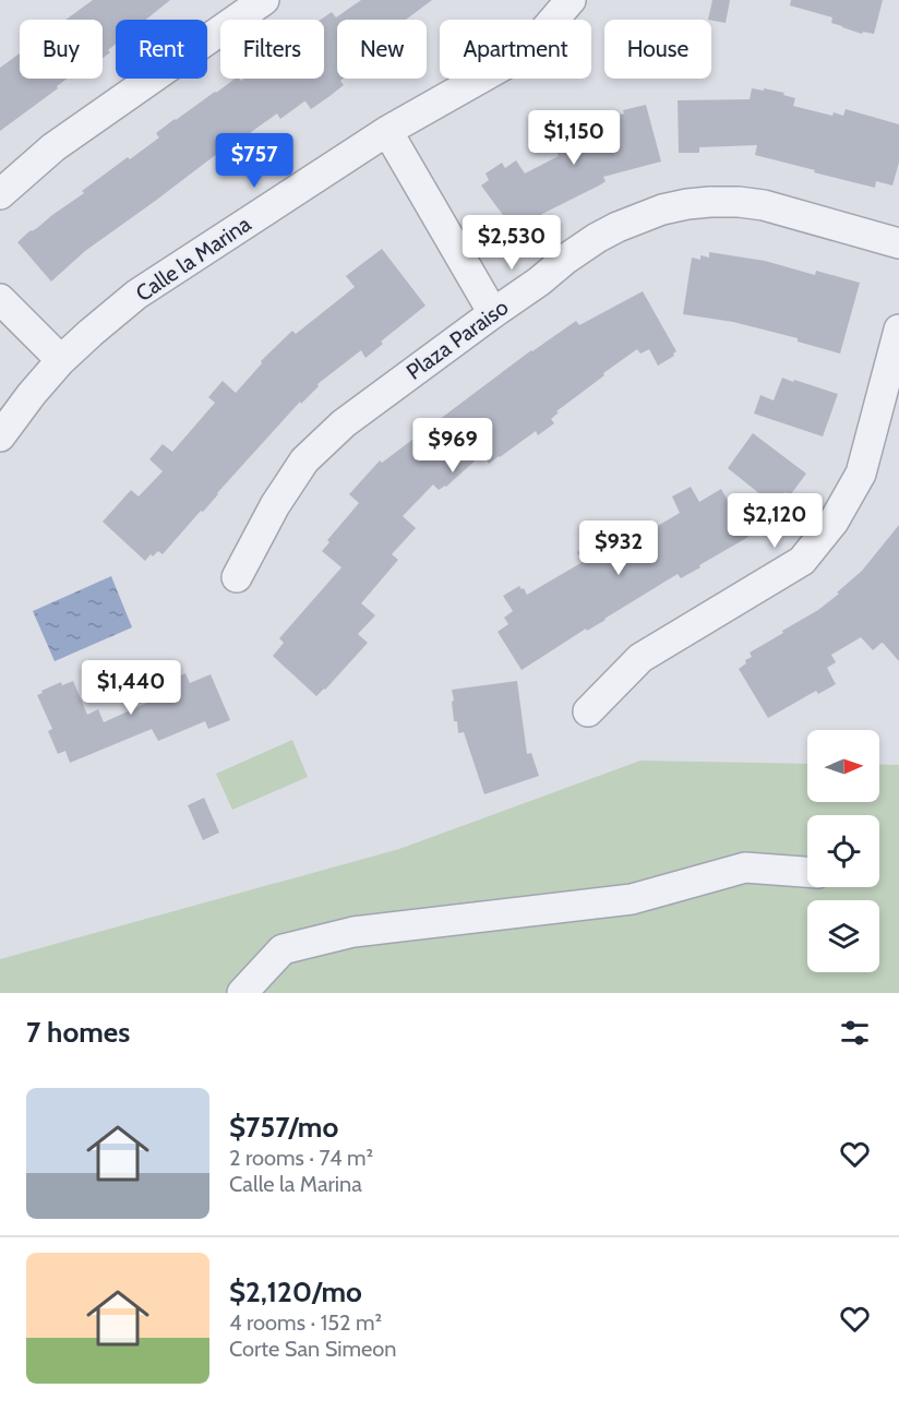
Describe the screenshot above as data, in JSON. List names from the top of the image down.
{
  "streets": {
    "street": ["Calle la Marina", "Plaza Paraiso"]
  },
  "north": "right",
  "page": {
    "chip": [
      "Buy",
      "Rent",
      "Filters",
      "New",
      "Apartment",
      "House"
    ],
    "price": [
      "$1,150",
      "$757",
      "$2,530",
      "$969",
      "$2,120",
      "$932",
      "$1,440"
    ],
    "heading": "7 homes",
    "list": [
      {
        "name": "$757/mo",
        "note": "2 rooms · 74 m² · Calle la Marina"
      },
      {
        "name": "$2,120/mo",
        "note": "4 rooms · 152 m² · Corte San Simeon"
      }
    ]
  }
}
